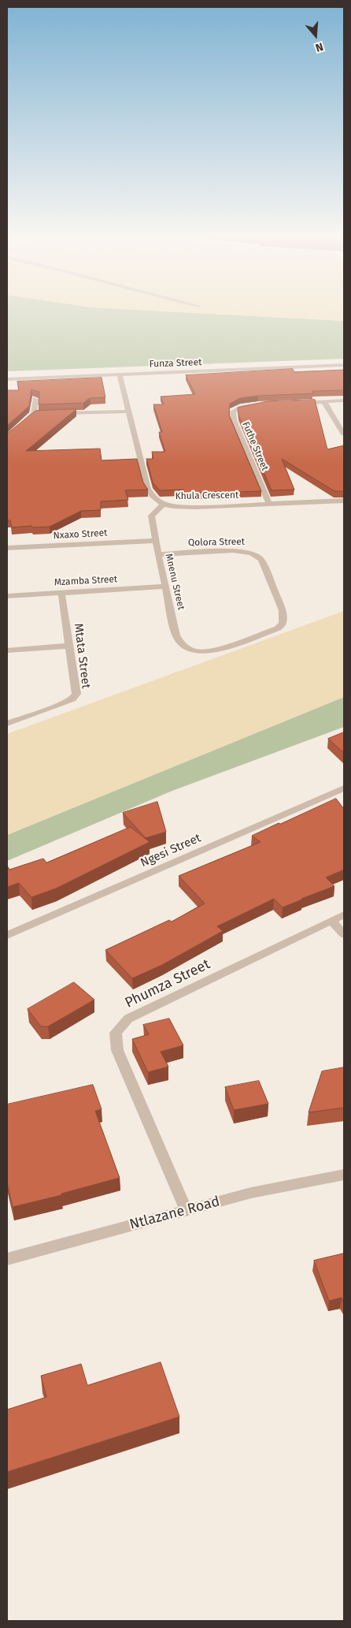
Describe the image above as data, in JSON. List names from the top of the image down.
{
  "streets": {
    "street": [
      "Funza Street",
      "Futhe Street",
      "Khula Crescent",
      "Nxaxo Street",
      "Qolora Street",
      "Mzamba Street",
      "Mnenu Street",
      "Mtata Street",
      "Ngesi Street",
      "Phumza Street",
      "Ntlazane Road"
    ]
  },
  "crossings": [
    ["Funza Street", "Khula Crescent"],
    ["Futhe Street", "Khula Crescent"],
    ["Khula Crescent", "Mnenu Street"],
    ["Nxaxo Street", "Mnenu Street"],
    ["Qolora Street", "Mnenu Street"],
    ["Mzamba Street", "Mnenu Street"],
    ["Mzamba Street", "Mtata Street"],
    ["Phumza Street", "Ntlazane Road"]
  ],
  "north": "bottom"
}
